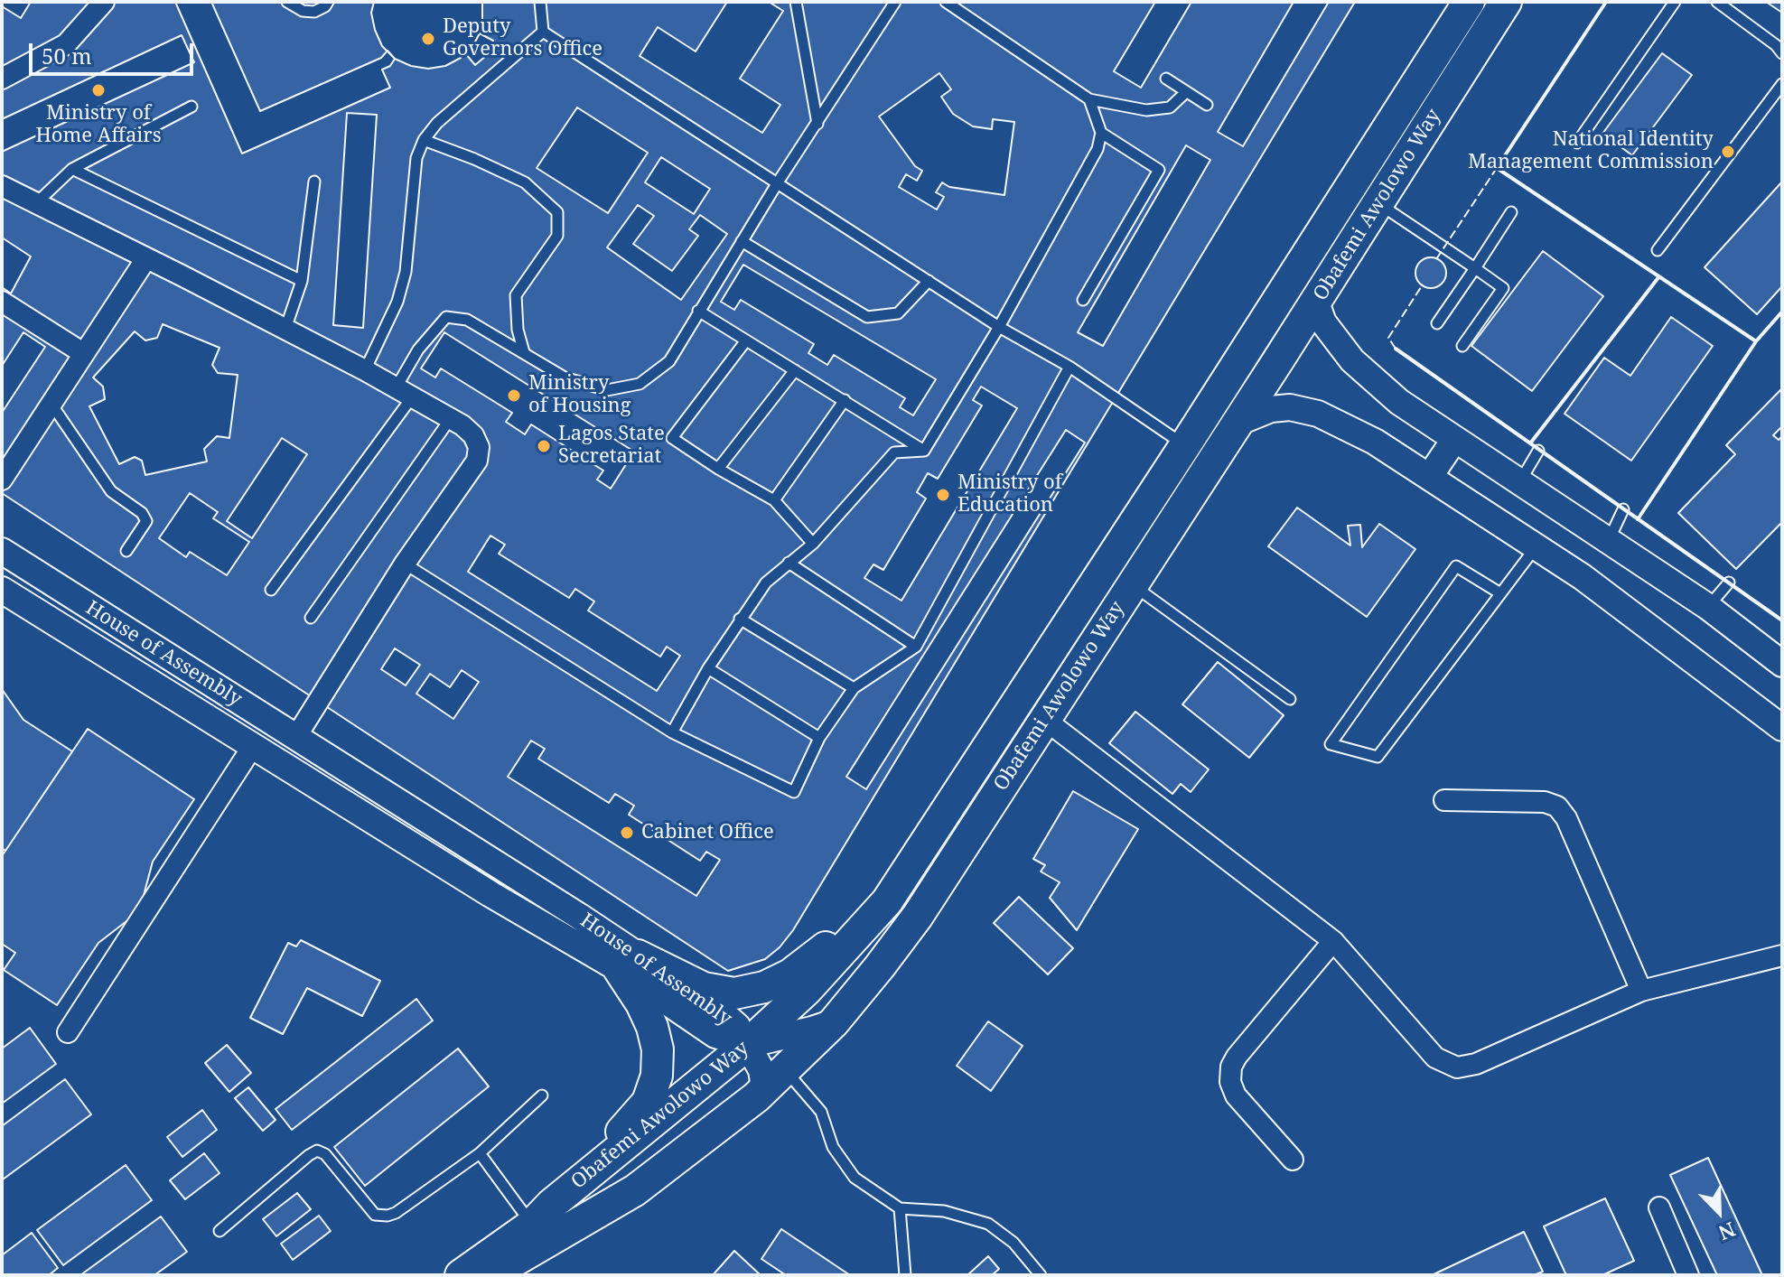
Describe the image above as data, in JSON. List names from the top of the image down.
{
  "streets": {
    "main road": ["Obafemi Awolowo Way"],
    "street": ["House of Assembly"]
  },
  "crossings": [
    ["Obafemi Awolowo Way", "House of Assembly"]
  ],
  "places": [
    "Deputy Governors Office",
    "Ministry of Home Affairs",
    "National Identity Management Commission",
    "Ministry of Housing",
    "Lagos State Secretariat",
    "Ministry of Education",
    "Cabinet Office"
  ],
  "scale_bar": "50 m",
  "north": "bottom right"
}
